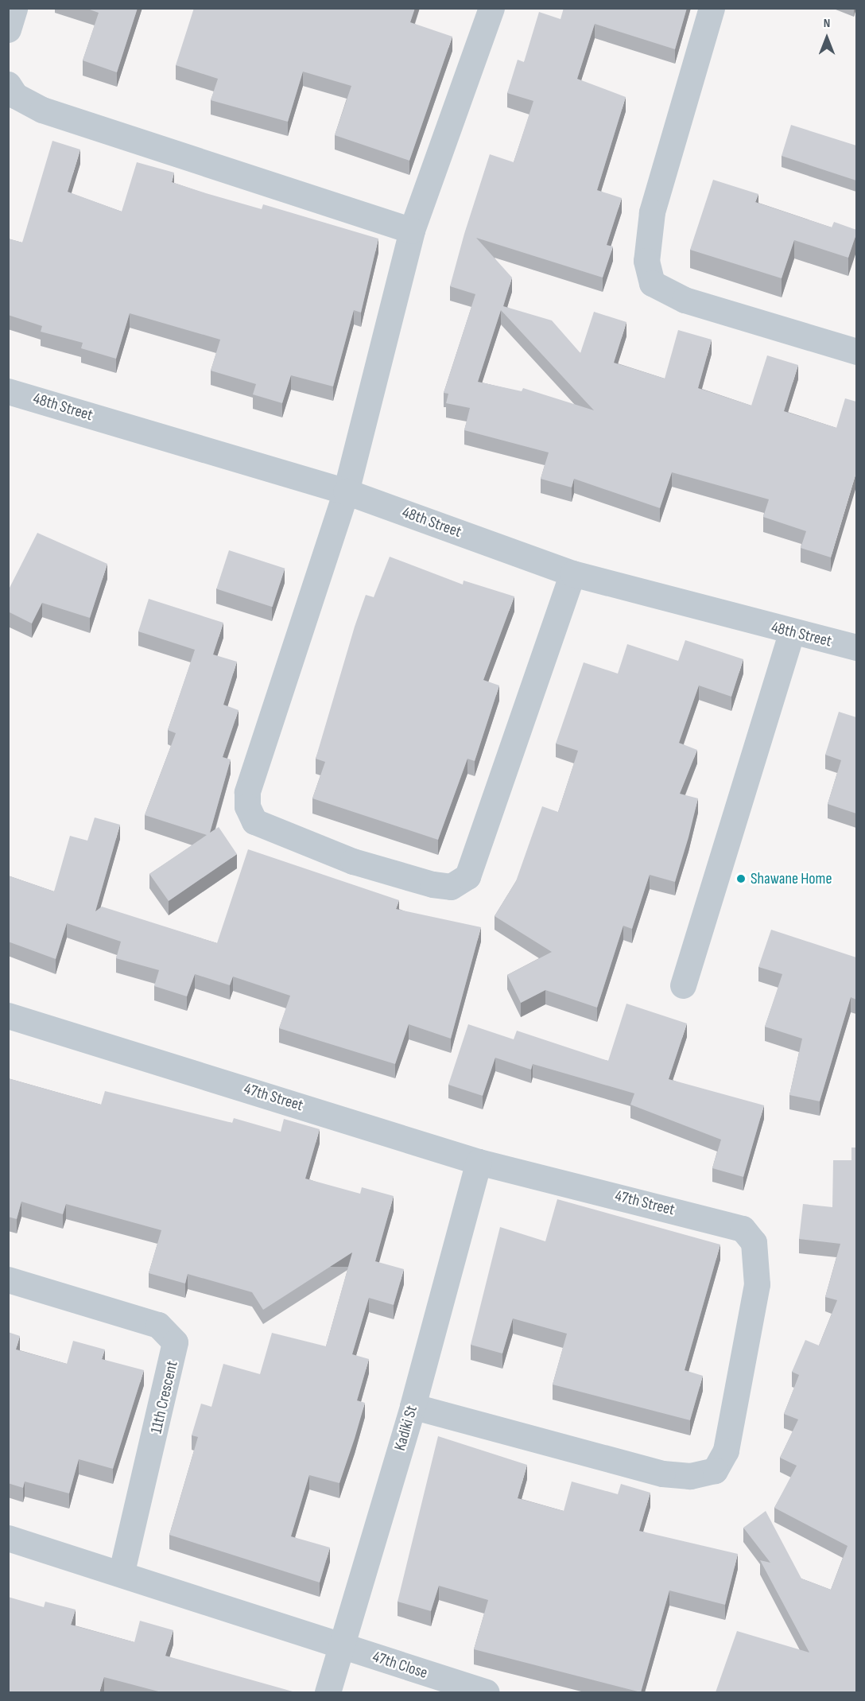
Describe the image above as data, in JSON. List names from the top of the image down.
{
  "streets": {
    "street": [
      "48th Street",
      "47th Street",
      "11th Crescent",
      "Kadiki St",
      "47th Close"
    ]
  },
  "crossings": [
    ["47th Street", "Kadiki St"],
    ["Kadiki St", "47th Close"]
  ],
  "places": ["Shawane Home"],
  "north": "top"
}
